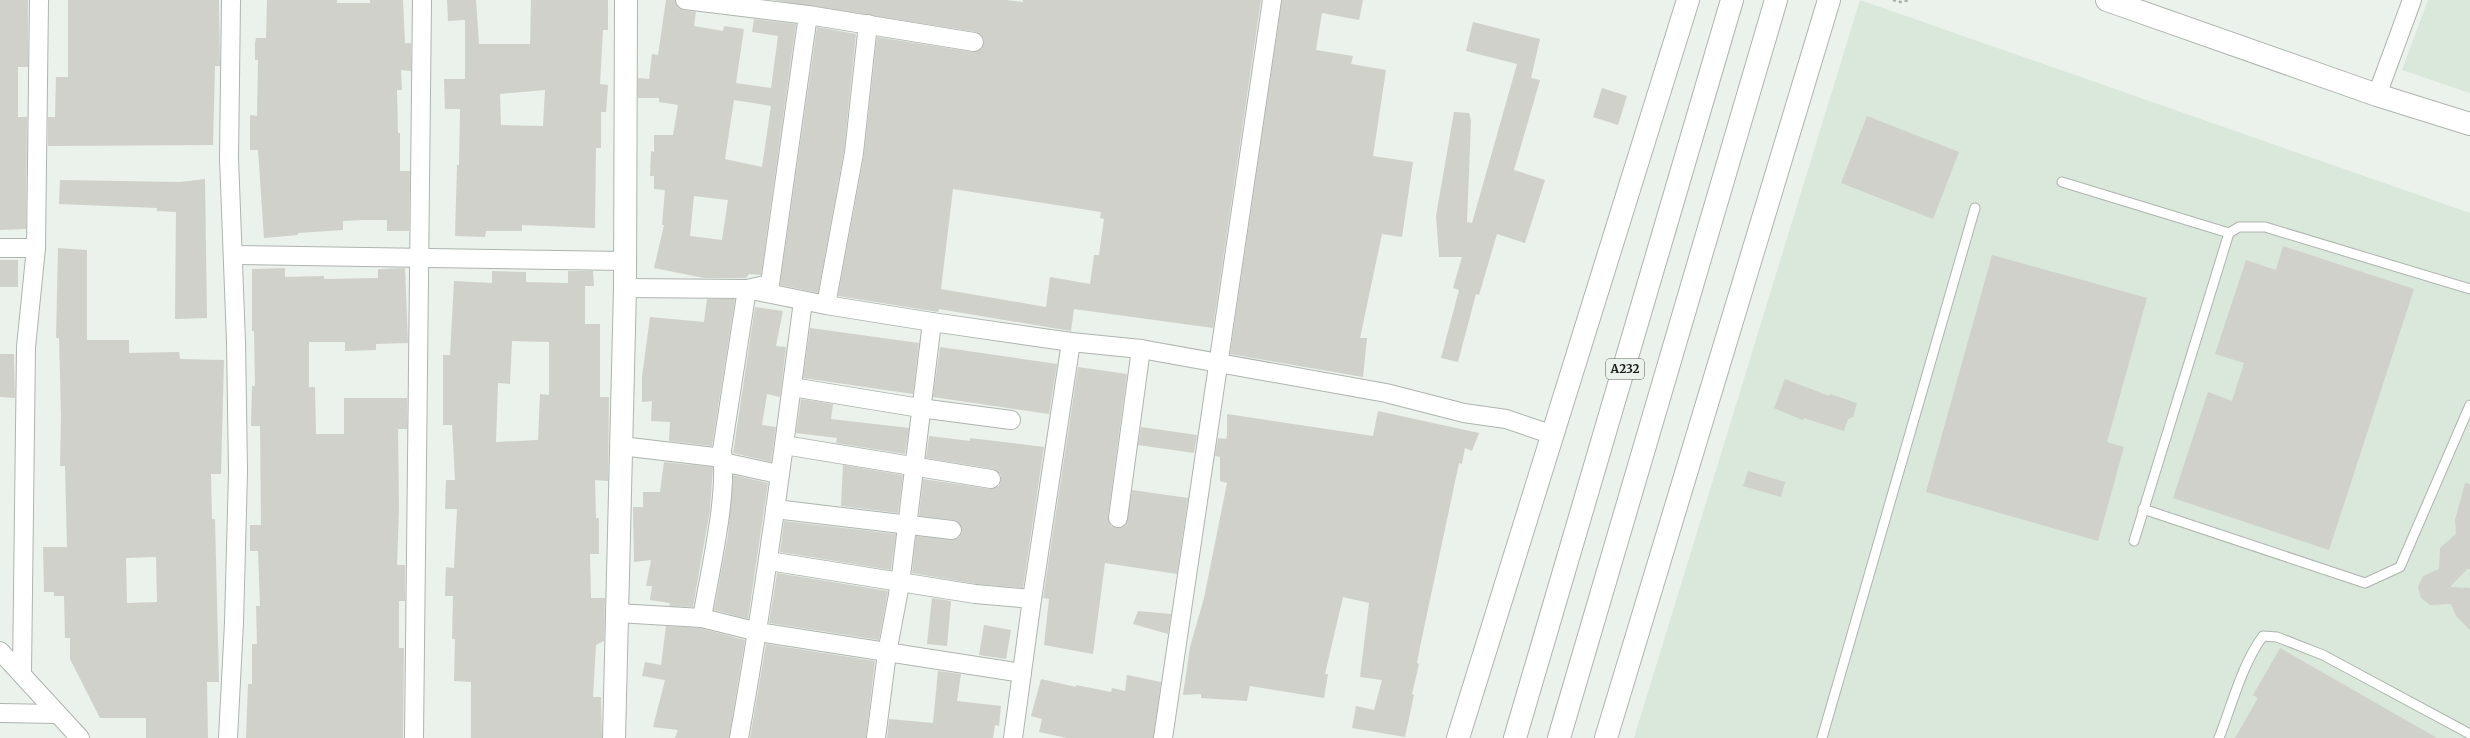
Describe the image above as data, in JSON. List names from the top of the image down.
{
  "streets": {
    "main road": ["A232"]
  }
}
